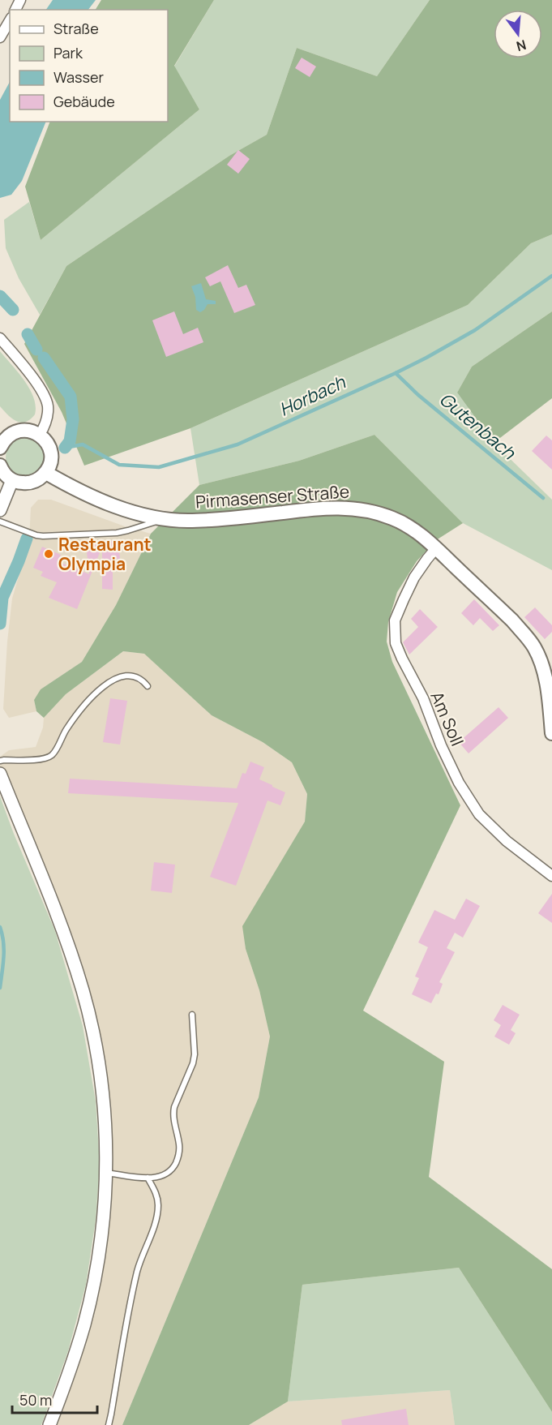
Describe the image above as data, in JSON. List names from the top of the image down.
{
  "streets": {
    "main road": ["Pirmasenser Straße"],
    "street": ["Am Soll"]
  },
  "crossings": [
    ["Pirmasenser Straße", "Am Soll"]
  ],
  "water": ["Horbach", "Gutenbach"],
  "places": ["Restaurant Olympia"],
  "legend": [
    "Straße",
    "Park",
    "Wasser",
    "Gebäude"
  ],
  "scale_bar": "50 m",
  "north": "bottom"
}
